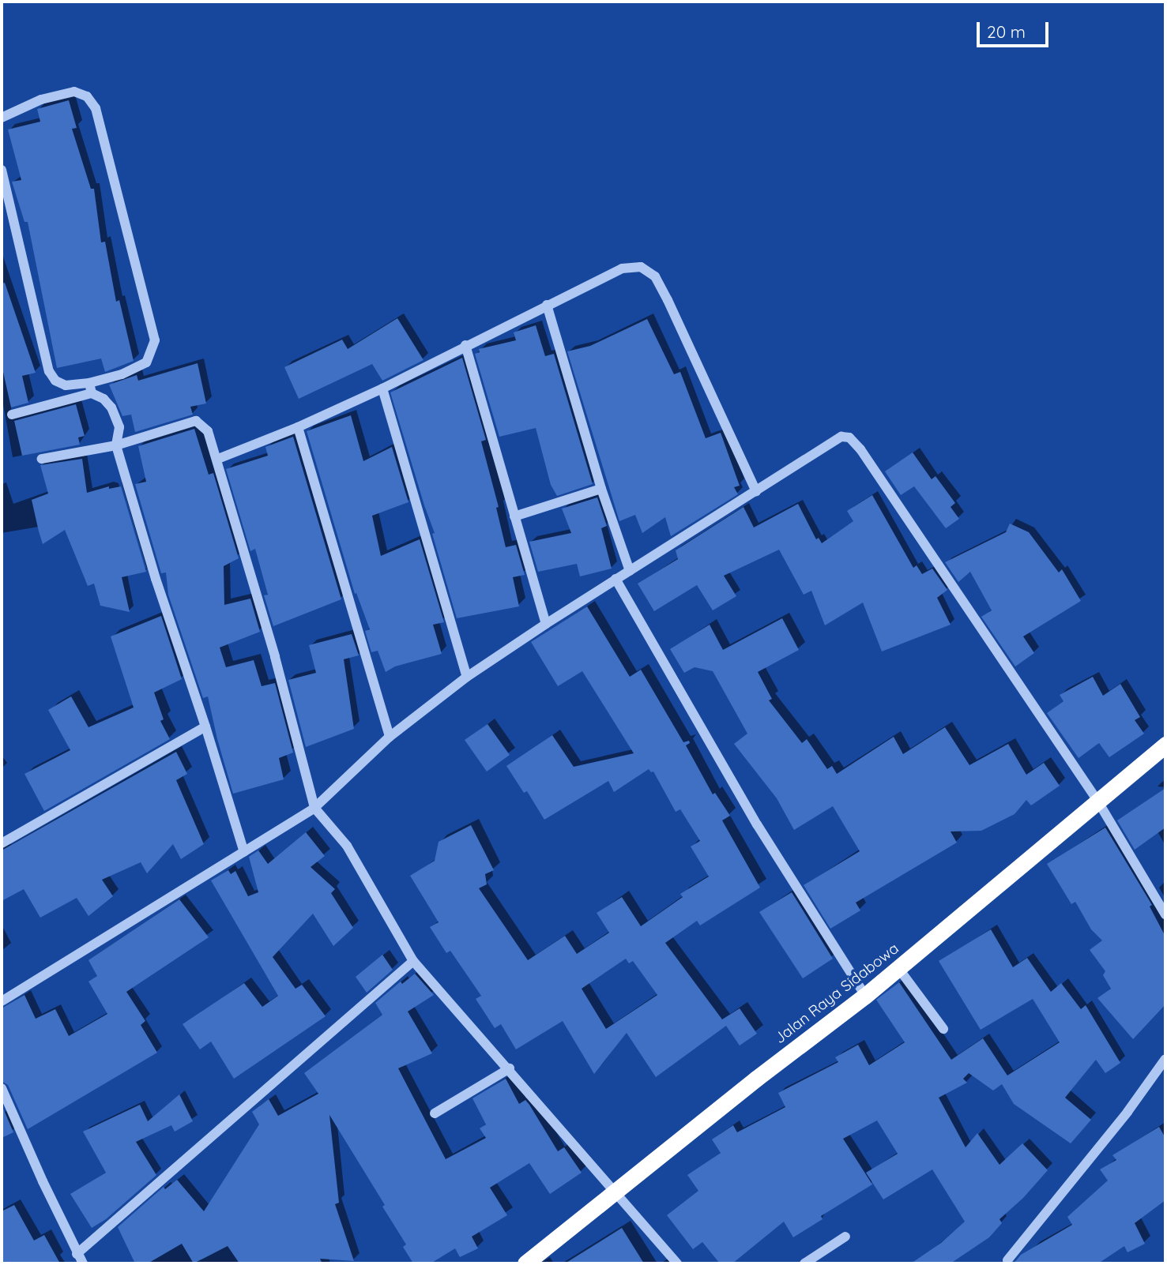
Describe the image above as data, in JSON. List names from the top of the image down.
{
  "streets": {
    "highway": ["Jalan Raya Sidabowa"]
  },
  "scale_bar": "20 m"
}
